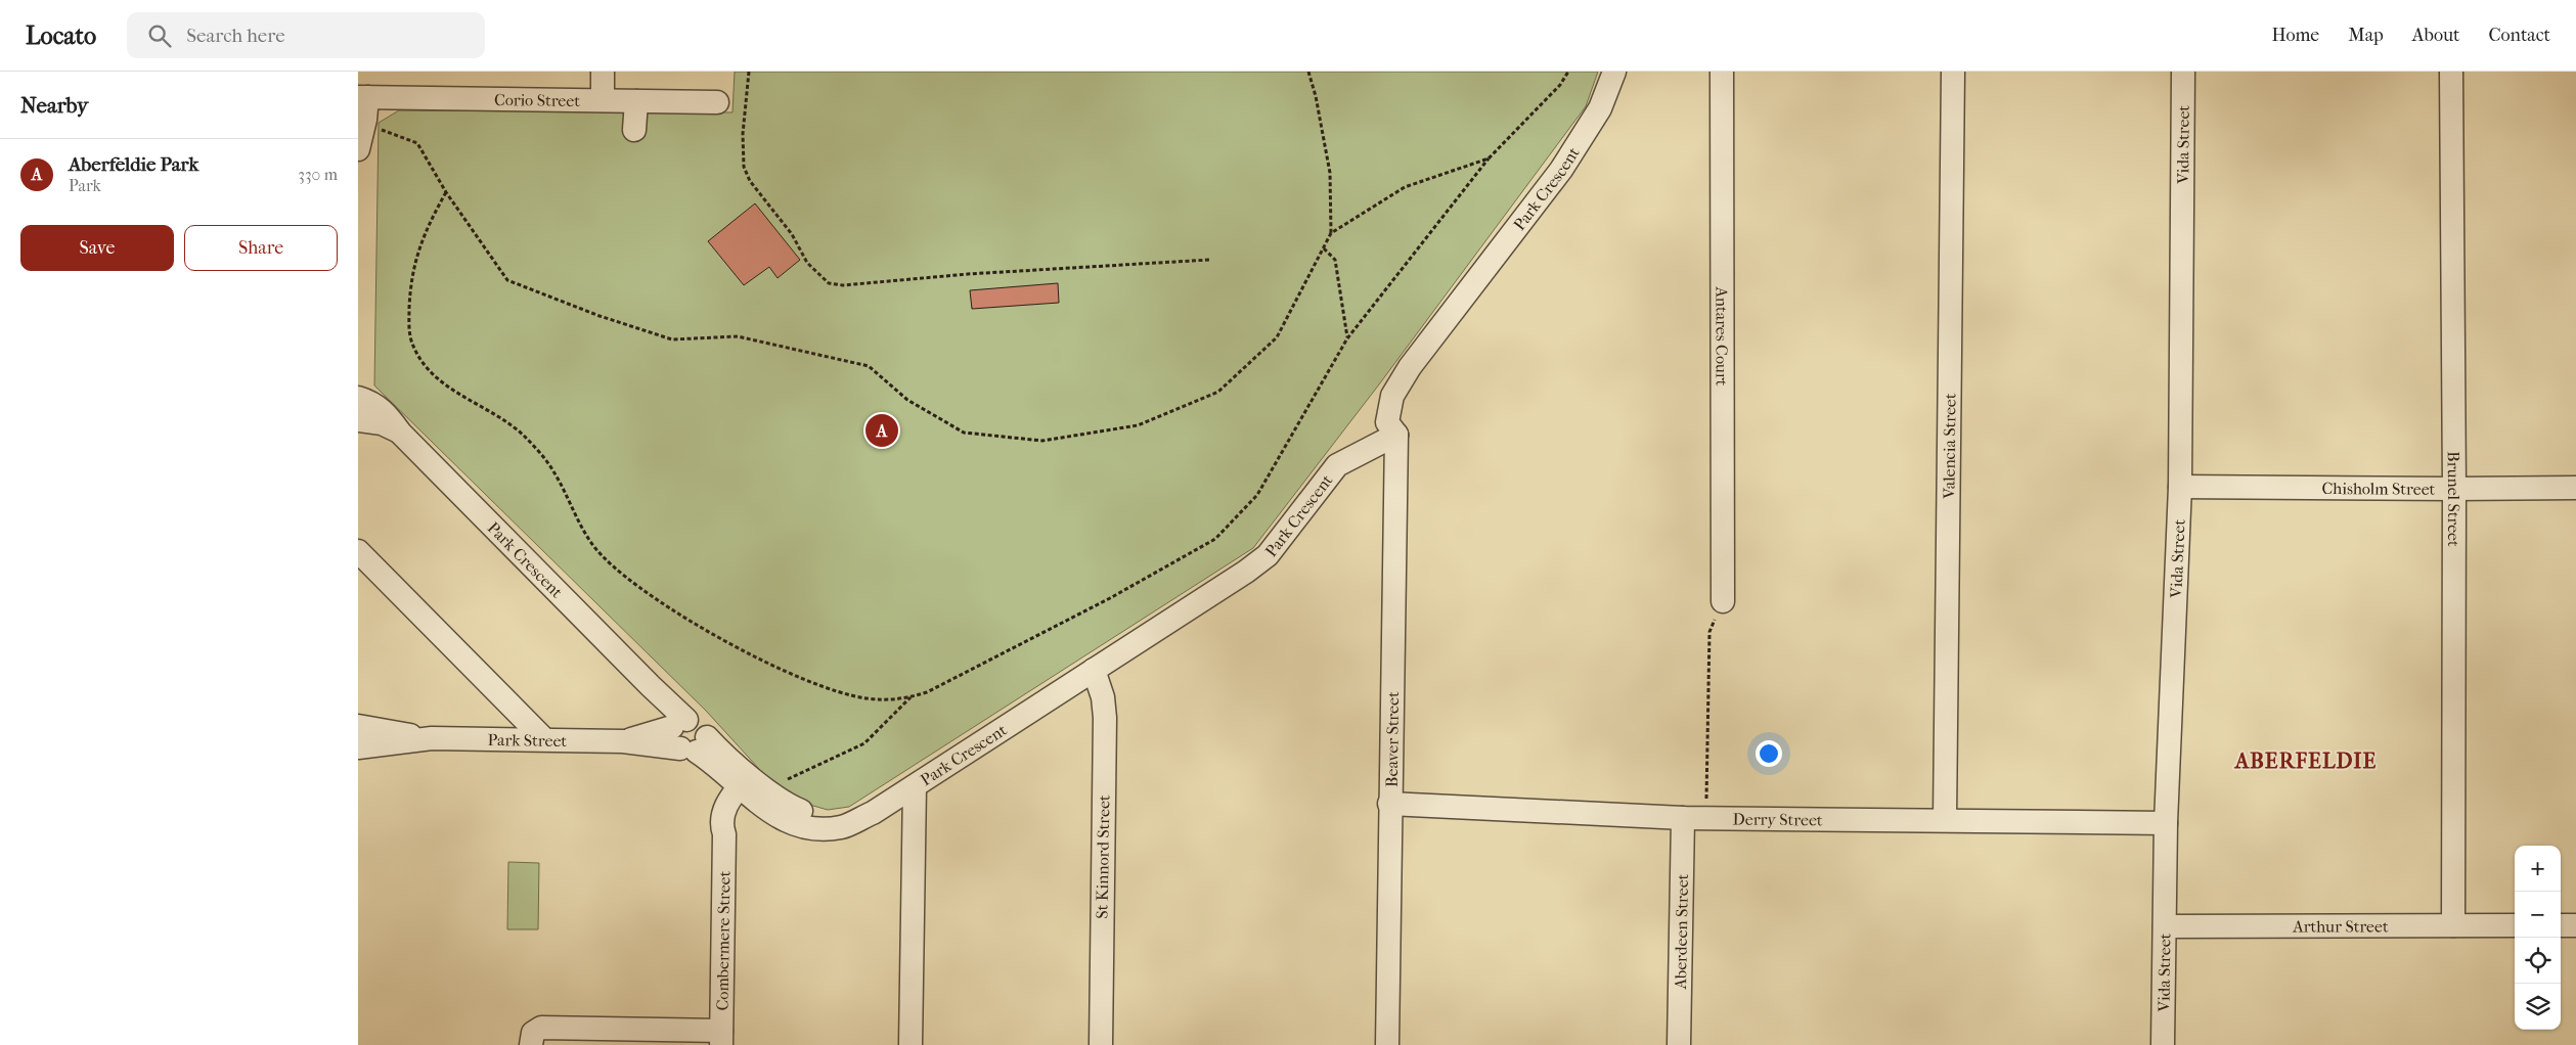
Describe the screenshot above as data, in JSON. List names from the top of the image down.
{
  "streets": {
    "street": [
      "Corio Street",
      "Vida Street",
      "Park Crescent",
      "Antares Court",
      "Valencia Street",
      "Chisholm Street",
      "Brunel Street",
      "Park Street",
      "Beaver Street",
      "Derry Street",
      "St Kinnord Street",
      "Arthur Street",
      "Aberdeen Street",
      "Combermere Street"
    ]
  },
  "crossings": [
    ["Vida Street", "Chisholm Street"],
    ["Vida Street", "Derry Street"],
    ["Vida Street", "Arthur Street"],
    ["Park Crescent", "Park Street"],
    ["Park Crescent", "Beaver Street"],
    ["Park Crescent", "St Kinnord Street"],
    ["Park Crescent", "Combermere Street"],
    ["Valencia Street", "Derry Street"],
    ["Chisholm Street", "Brunel Street"],
    ["Brunel Street", "Arthur Street"],
    ["Beaver Street", "Derry Street"],
    ["Derry Street", "Aberdeen Street"]
  ],
  "districts": ["ABERFELDIE"],
  "page": {
    "header": "Locato",
    "search": "Search here",
    "nav": [
      "Home",
      "Map",
      "About",
      "Contact"
    ],
    "heading": "Nearby",
    "list": [
      {
        "mark": "A",
        "name": "Aberfeldie Park",
        "note": "Park",
        "value": "330 m"
      }
    ],
    "buttons": ["Save", "Share"],
    "pins": "A",
    "map_buttons": ["+", "−"]
  }
}
